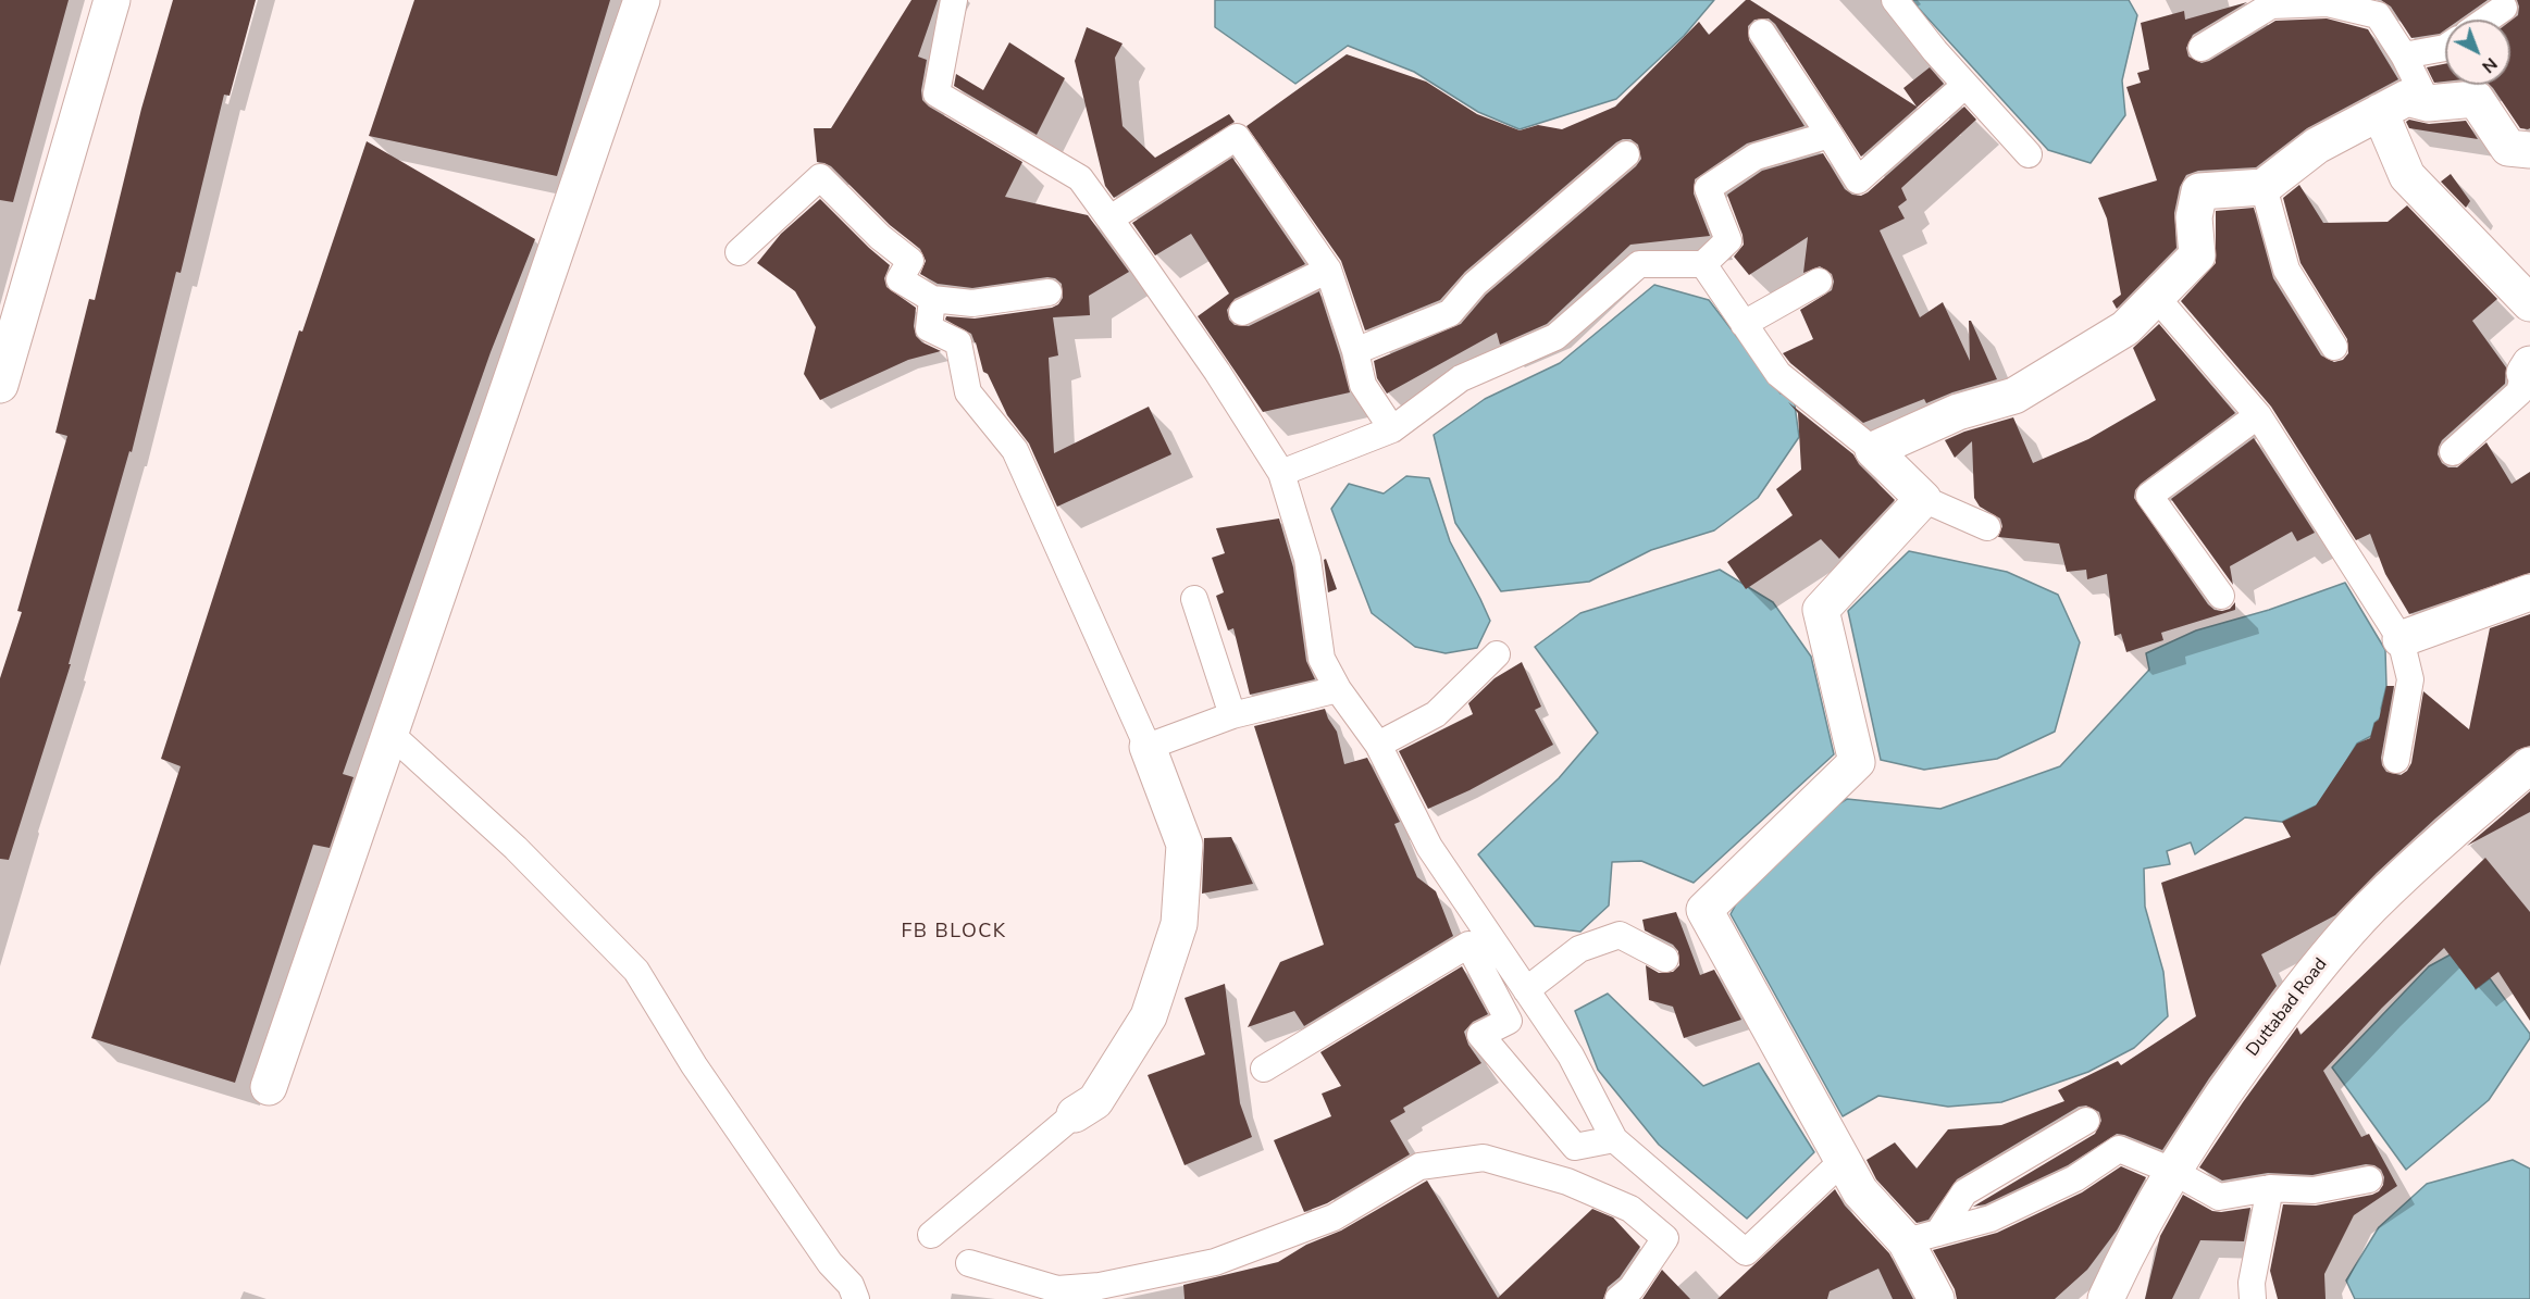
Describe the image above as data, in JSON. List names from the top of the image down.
{
  "streets": {
    "street": ["Duttabad Road"]
  },
  "districts": ["FB BLOCK"],
  "north": "bottom right"
}
